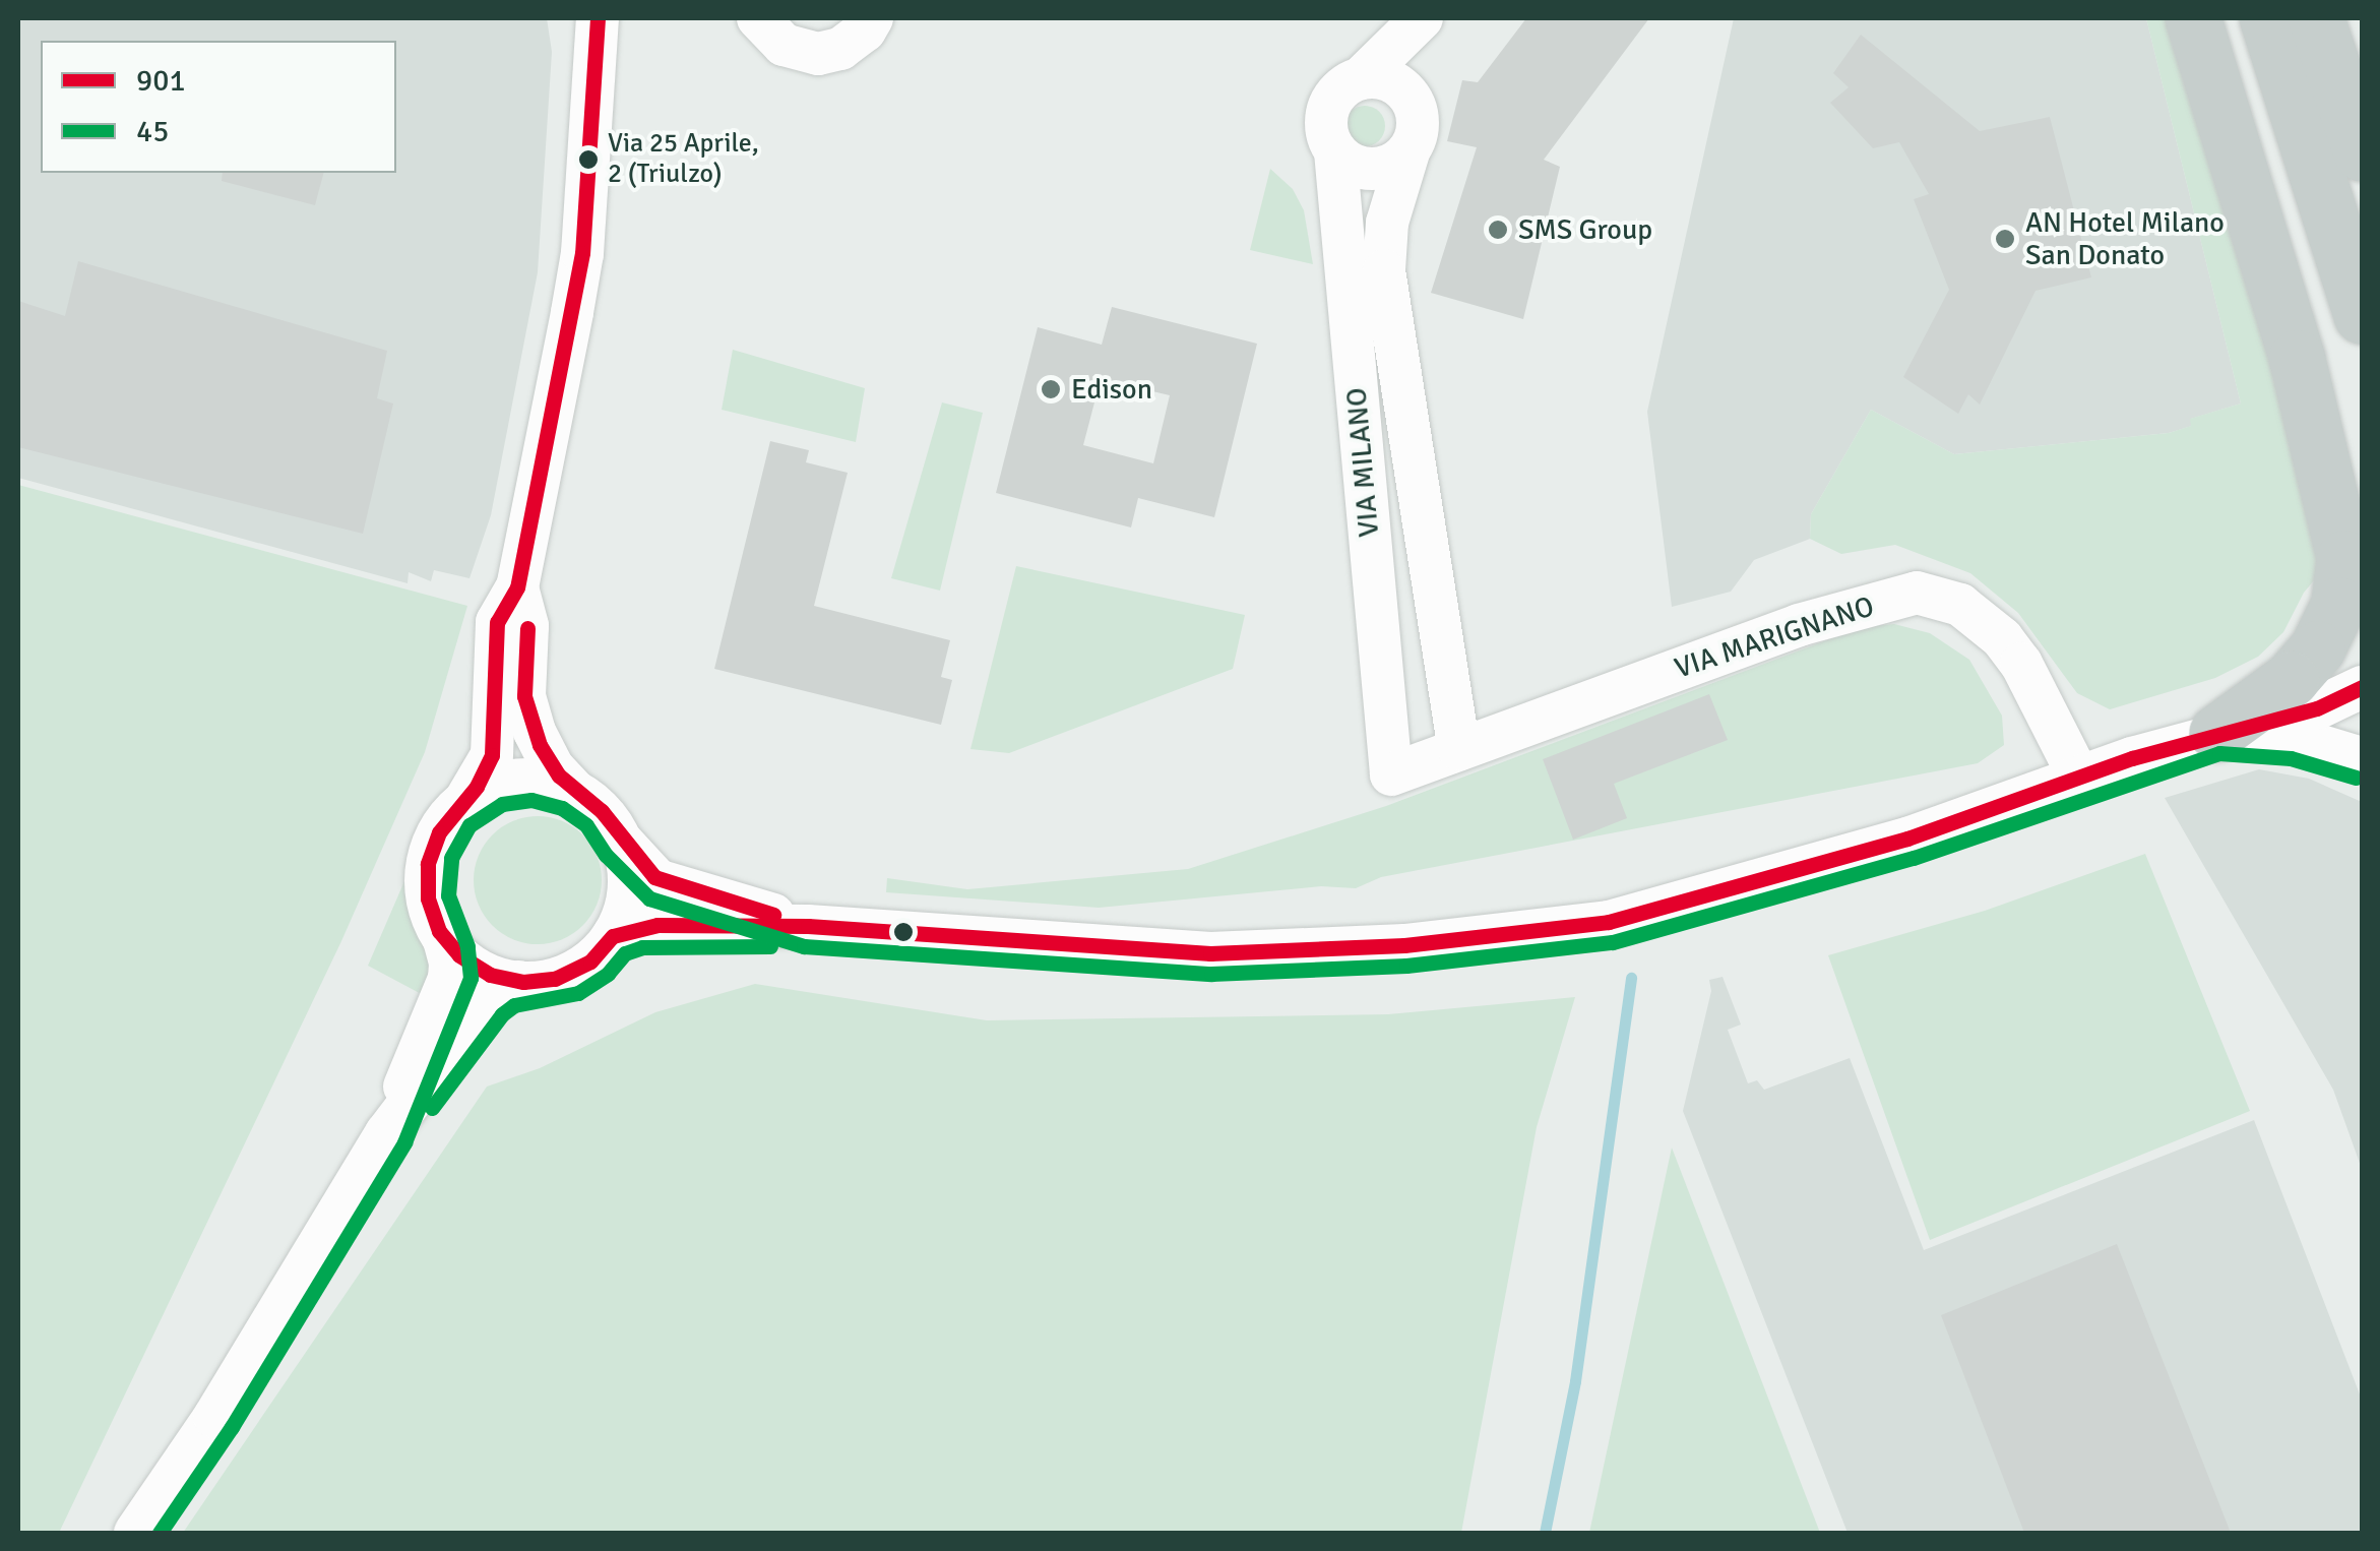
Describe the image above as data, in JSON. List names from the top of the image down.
{
  "streets": {
    "street": ["VIA MILANO", "VIA MARIGNANO"]
  },
  "crossings": [
    ["VIA MILANO", "VIA MARIGNANO"]
  ],
  "places": [
    "Via 25 Aprile, 2 (Triulzo)",
    "SMS Group",
    "AN Hotel Milano San Donato",
    "Edison"
  ],
  "lines": ["transit line 901", "transit line 45"],
  "legend": ["901", "45"]
}
